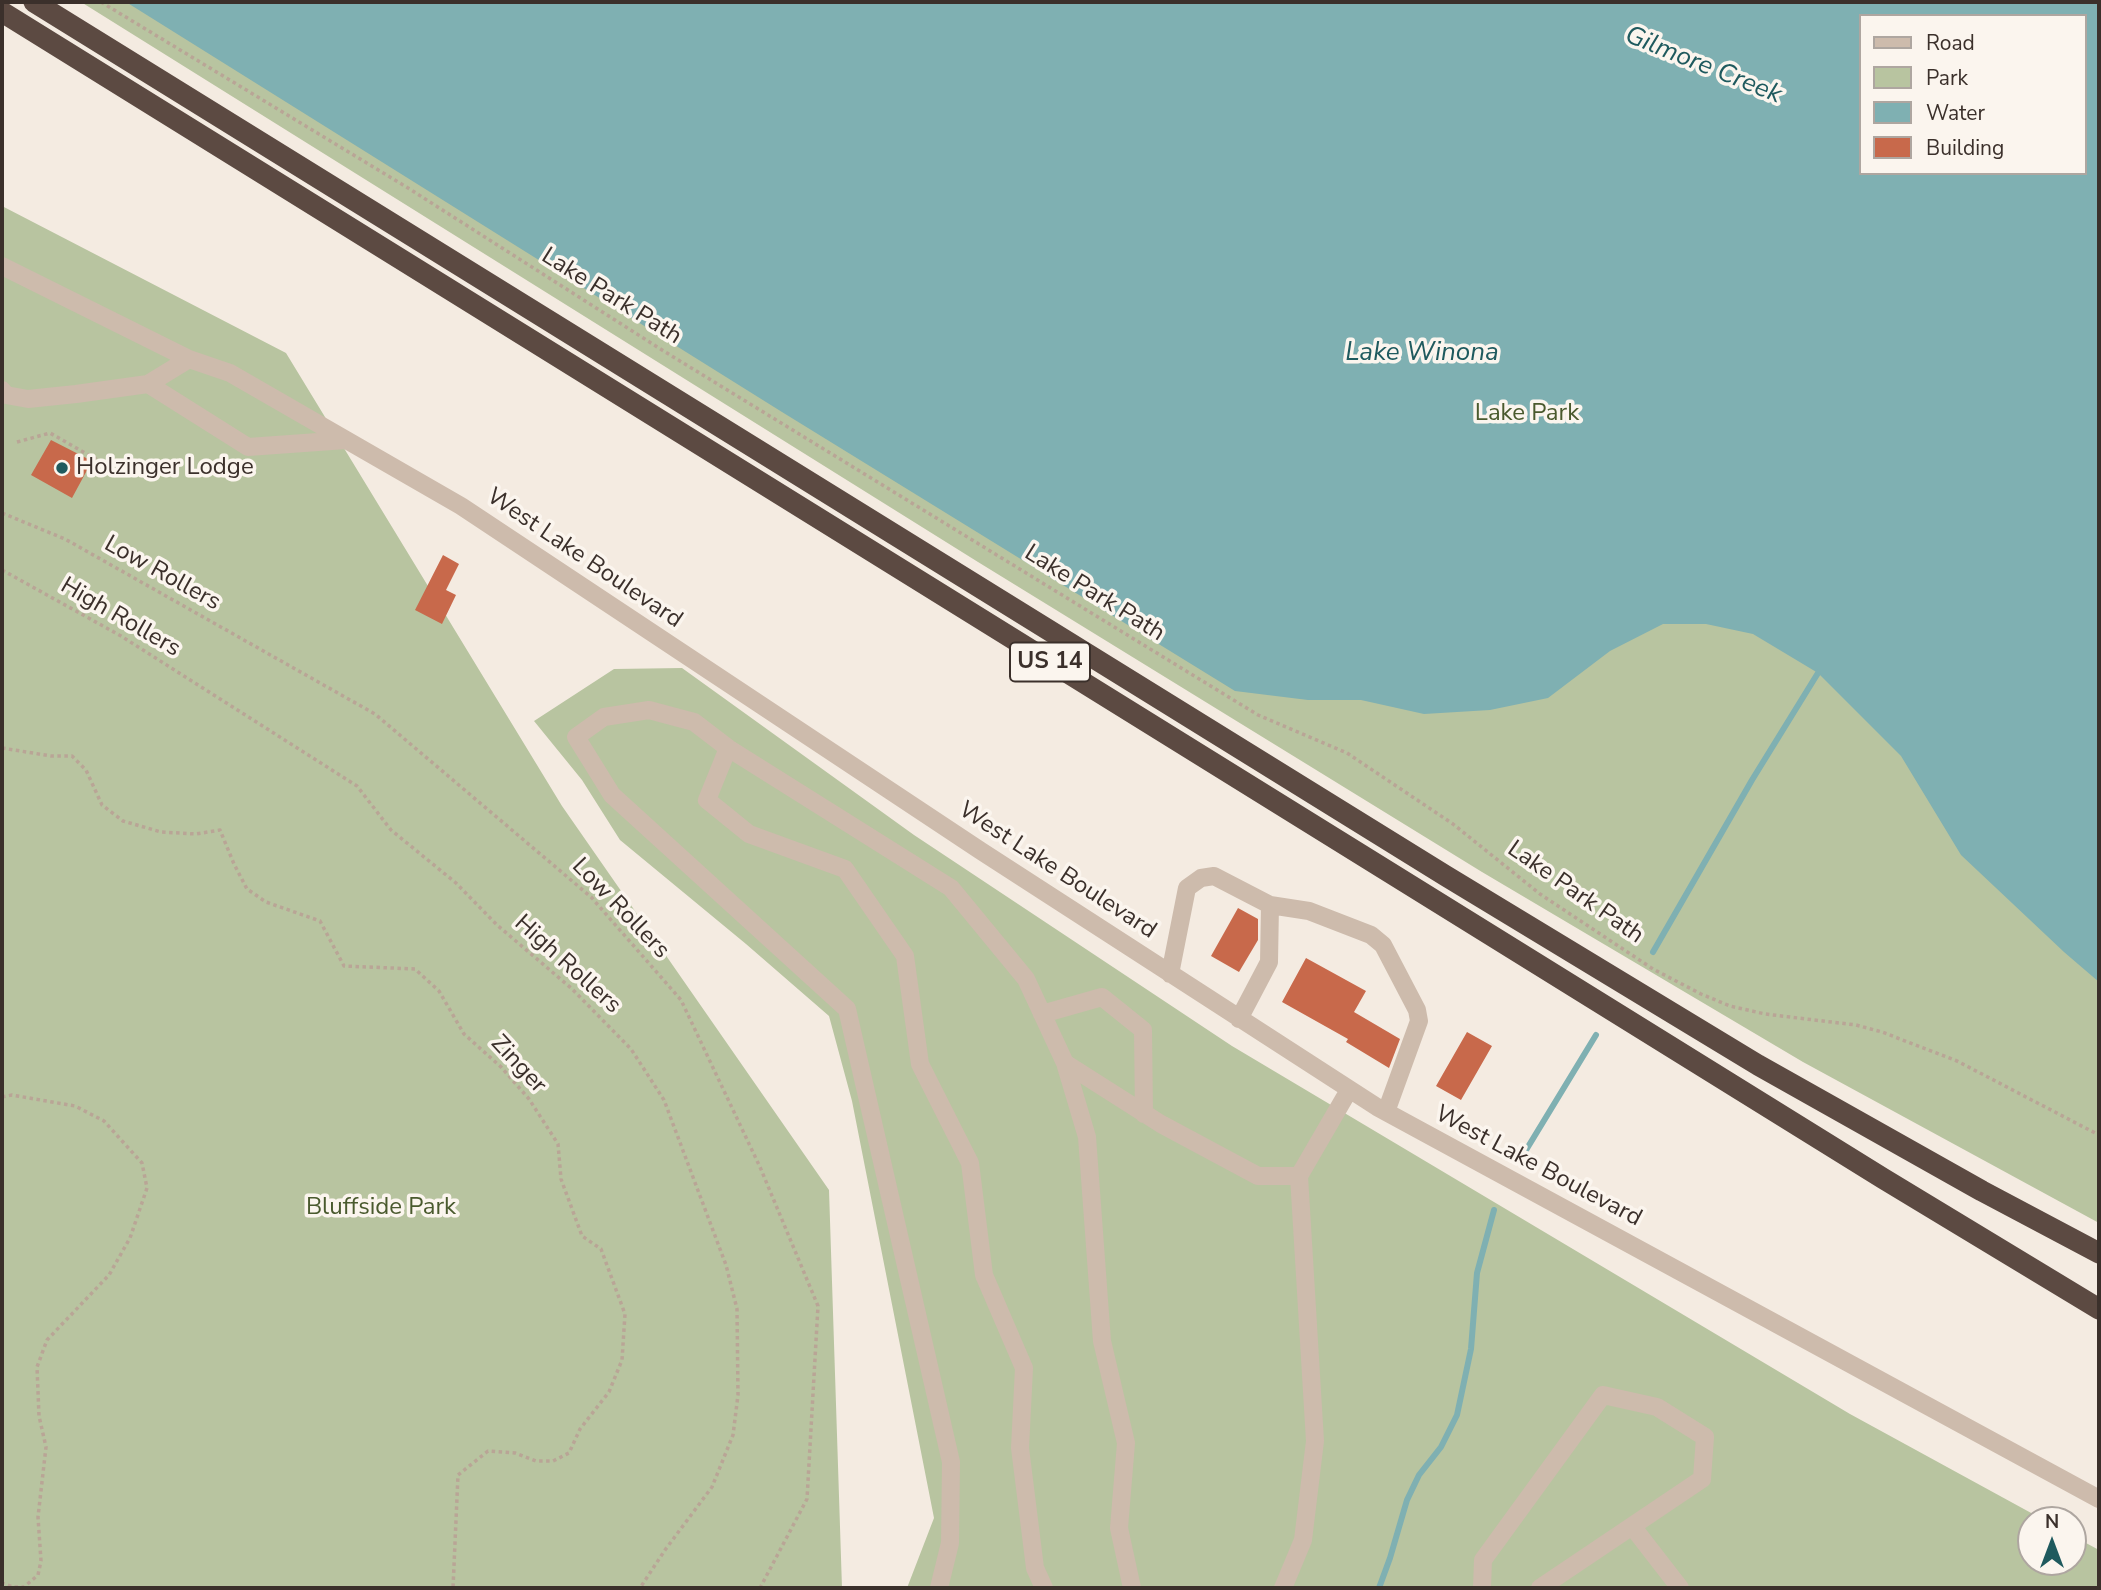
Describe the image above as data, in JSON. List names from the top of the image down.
{
  "streets": {
    "highway": ["US 14"],
    "street": ["West Lake Boulevard"],
    "path": [
      "Lake Park Path",
      "Low Rollers",
      "High Rollers",
      "Zinger"
    ]
  },
  "water": ["Gilmore Creek", "Lake Winona"],
  "parks": ["Lake Park", "Bluffside Park"],
  "places": ["Holzinger Lodge"],
  "legend": [
    "Road",
    "Park",
    "Water",
    "Building"
  ],
  "north": "top"
}
